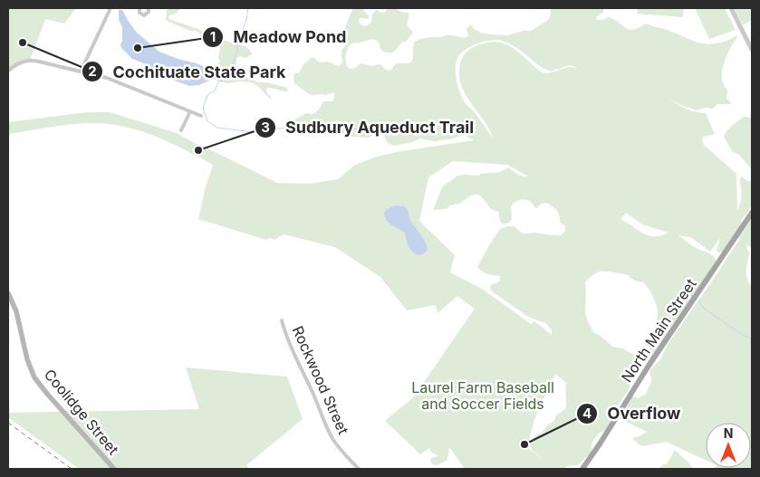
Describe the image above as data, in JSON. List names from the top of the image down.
{
  "streets": {
    "main road": ["North Main Street", "Coolidge Street"],
    "street": ["Rockwood Street"]
  },
  "parks": ["Laurel Farm Baseball and Soccer Fields"],
  "places": [
    "Cochituate State Park",
    "Meadow Pond",
    "Sudbury Aqueduct Trail",
    "Overflow"
  ],
  "north": "top"
}
